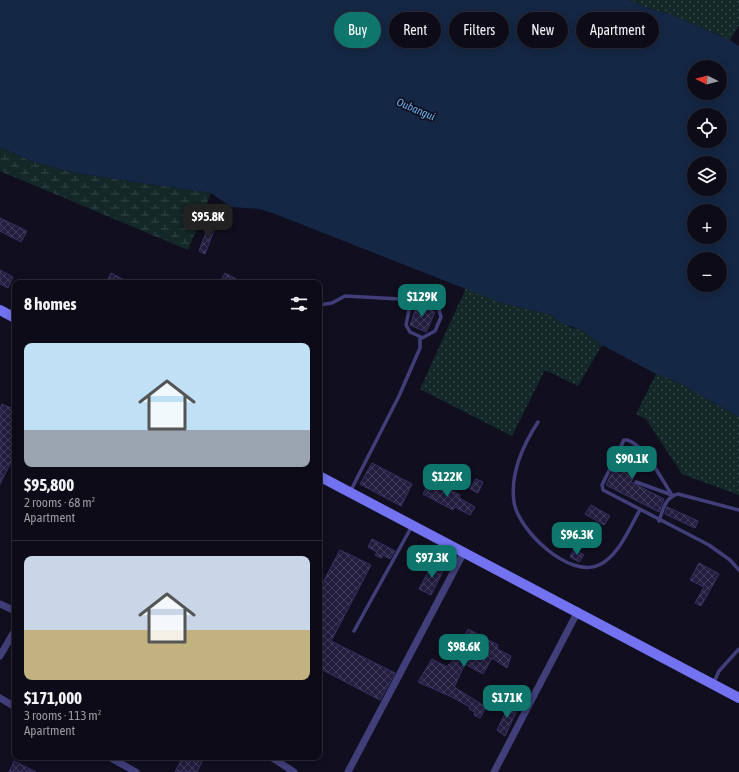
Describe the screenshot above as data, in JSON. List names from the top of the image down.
{
  "water": ["Oubangui"],
  "north": "left",
  "page": {
    "chip": [
      "Buy",
      "Rent",
      "Filters",
      "New",
      "Apartment"
    ],
    "map_buttons": ["+", "−"],
    "price": [
      "$95.8K",
      "$129K",
      "$90.1K",
      "$122K",
      "$96.3K",
      "$97.3K",
      "$98.6K",
      "$171K"
    ],
    "heading": "8 homes",
    "list": [
      {
        "name": "$95,800",
        "note": "2 rooms · 68 m² · Apartment"
      },
      {
        "name": "$171,000",
        "note": "3 rooms · 113 m² · Apartment"
      }
    ]
  }
}
